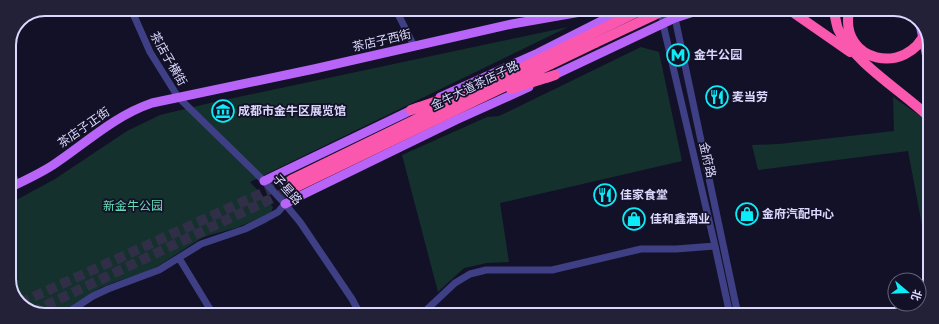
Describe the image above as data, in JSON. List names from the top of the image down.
{
  "streets": {
    "highway": ["金牛大道茶店子路"],
    "main road": ["茶店子西街", "茶店子正街"],
    "street": ["茶店子横街", "金府路", "子星路"]
  },
  "crossings": [
    ["茶店子西街", "茶店子横街"],
    ["茶店子西街", "茶店子正街"],
    ["茶店子西街", "子星路"],
    ["茶店子横街", "茶店子正街"],
    ["茶店子横街", "子星路"],
    ["茶店子正街", "子星路"]
  ],
  "parks": ["新金牛公园"],
  "places": {
    "metro station": ["金牛公园"],
    "restaurant": ["麦当劳", "佳家食堂"],
    "museum": ["成都市金牛区展览馆"],
    "shop": ["金府汽配中心", "佳和鑫酒业"]
  },
  "north": "right"
}
